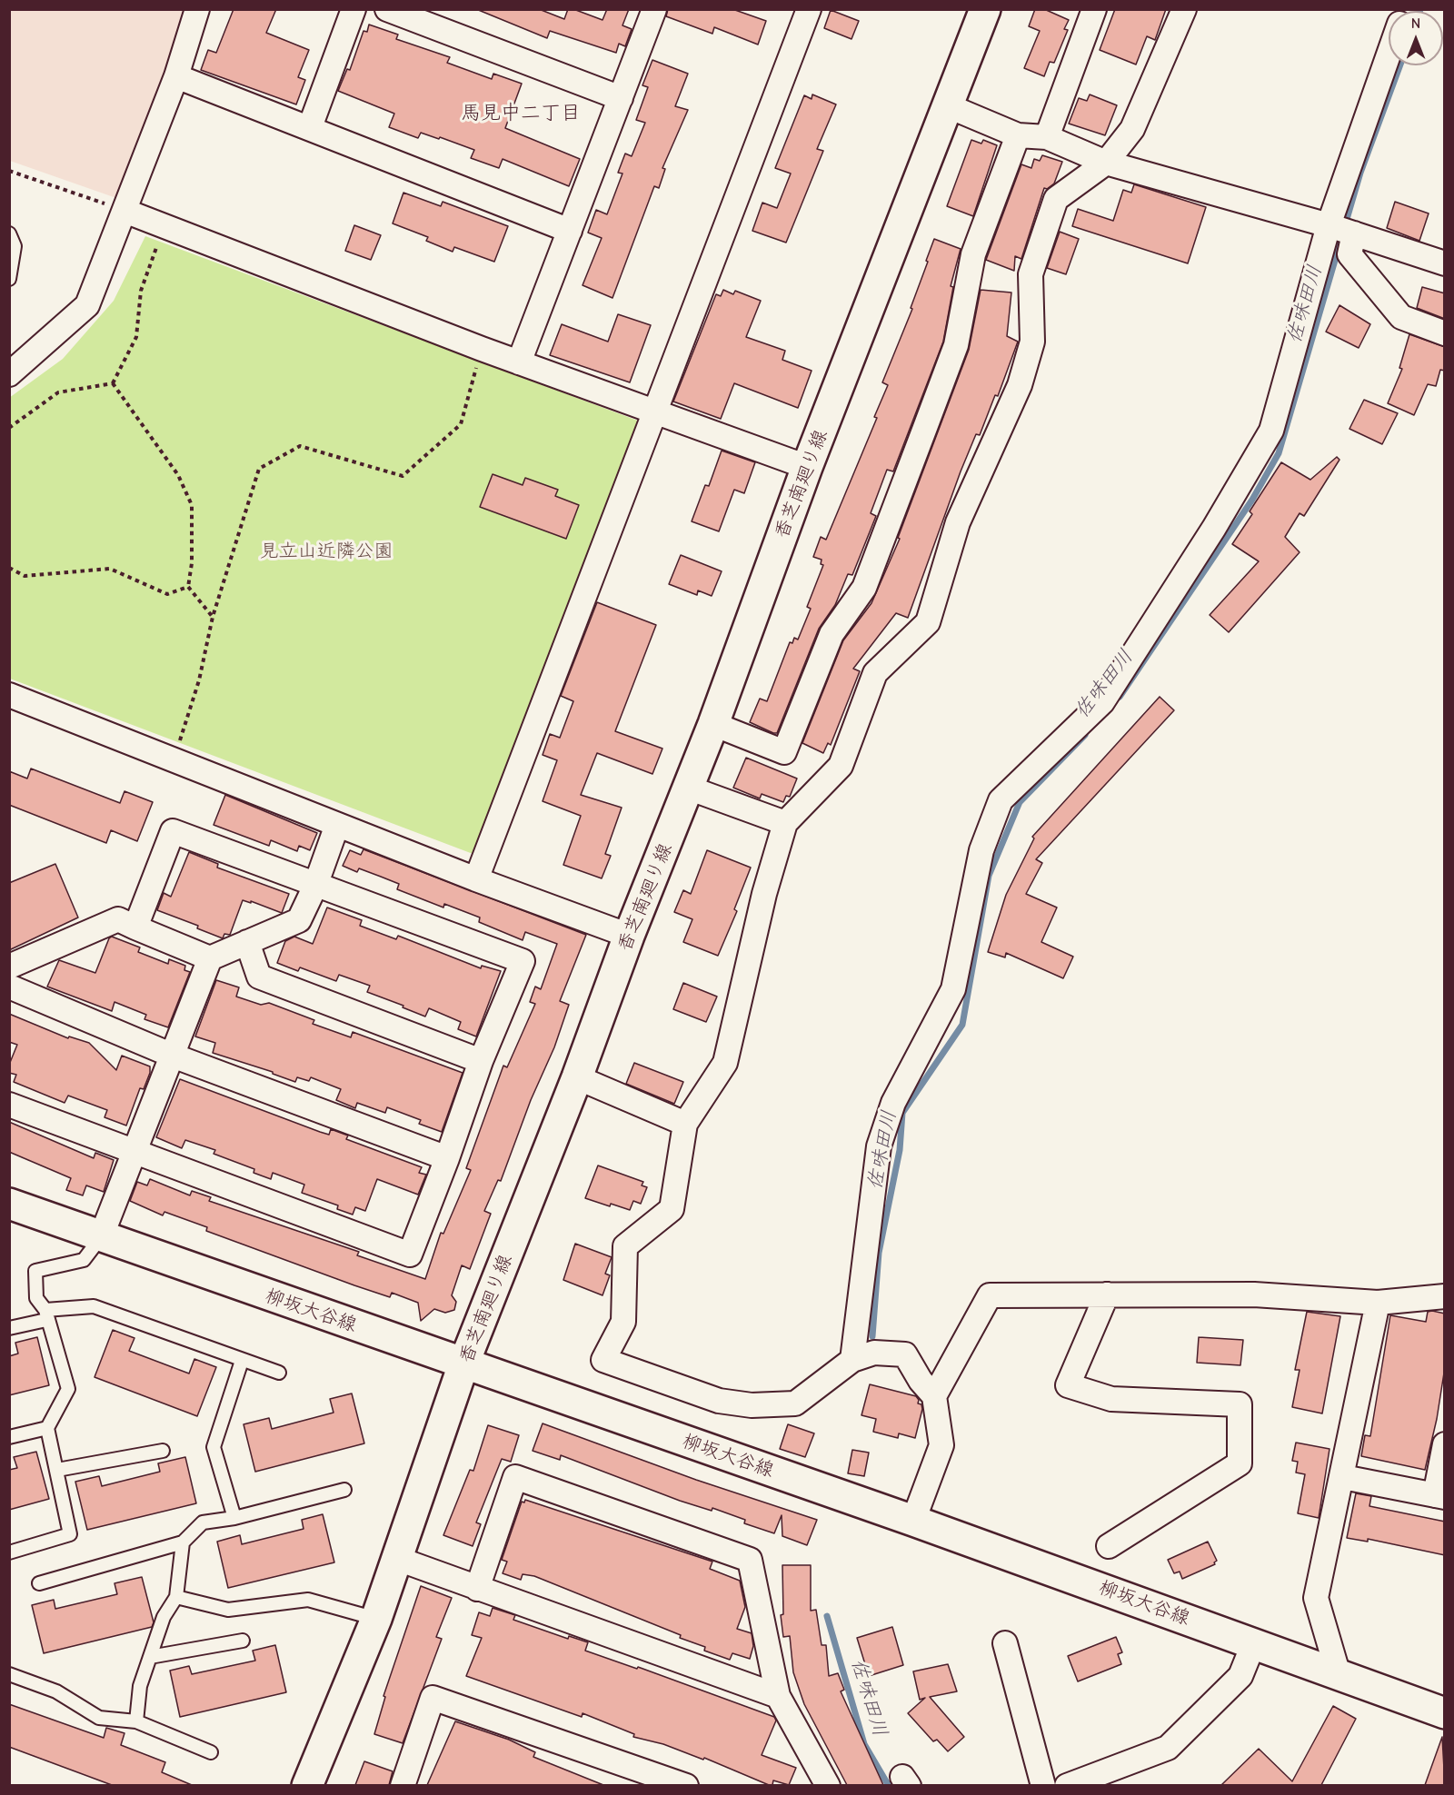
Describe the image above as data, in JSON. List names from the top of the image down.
{
  "streets": {
    "street": ["香芝南廻り線", "柳坂大谷線"]
  },
  "crossings": [
    ["香芝南廻り線", "柳坂大谷線"]
  ],
  "districts": ["馬見中二丁目"],
  "water": ["佐味田川"],
  "parks": ["見立山近隣公園"],
  "north": "top"
}
